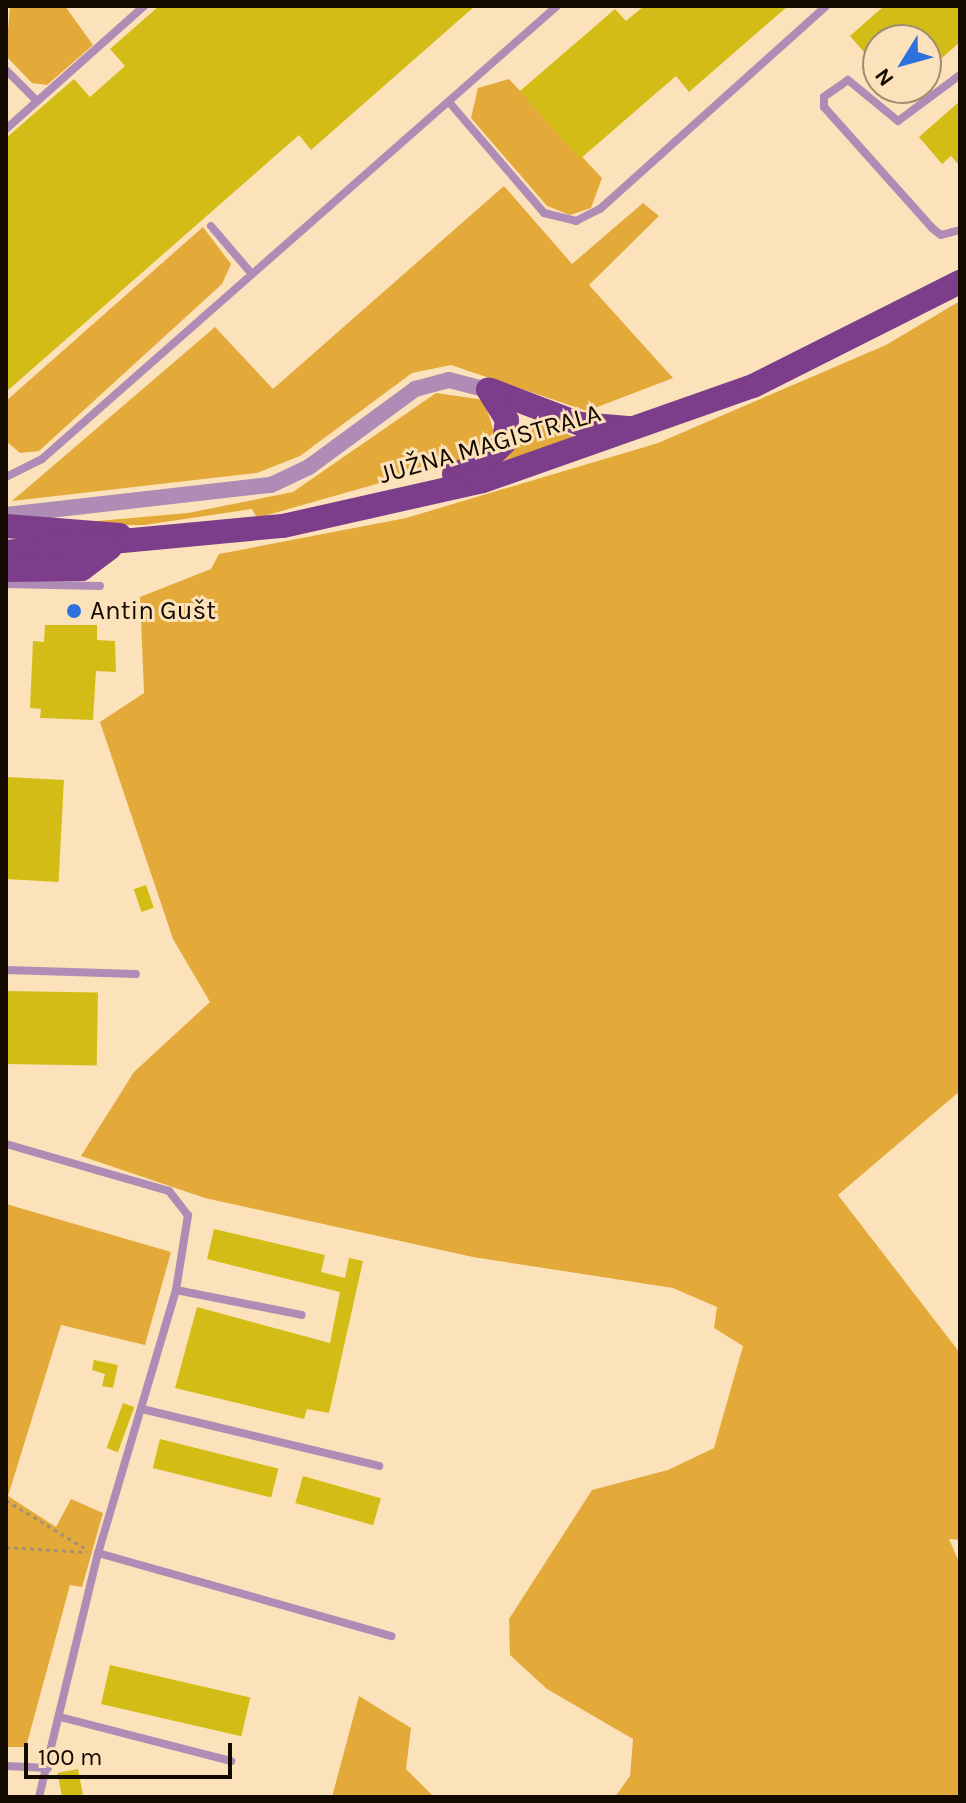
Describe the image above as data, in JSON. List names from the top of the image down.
{
  "streets": {
    "main road": ["JUŽNA MAGISTRALA"]
  },
  "places": ["Antin Gušt"],
  "scale_bar": "100 m",
  "north": "bottom left"
}
